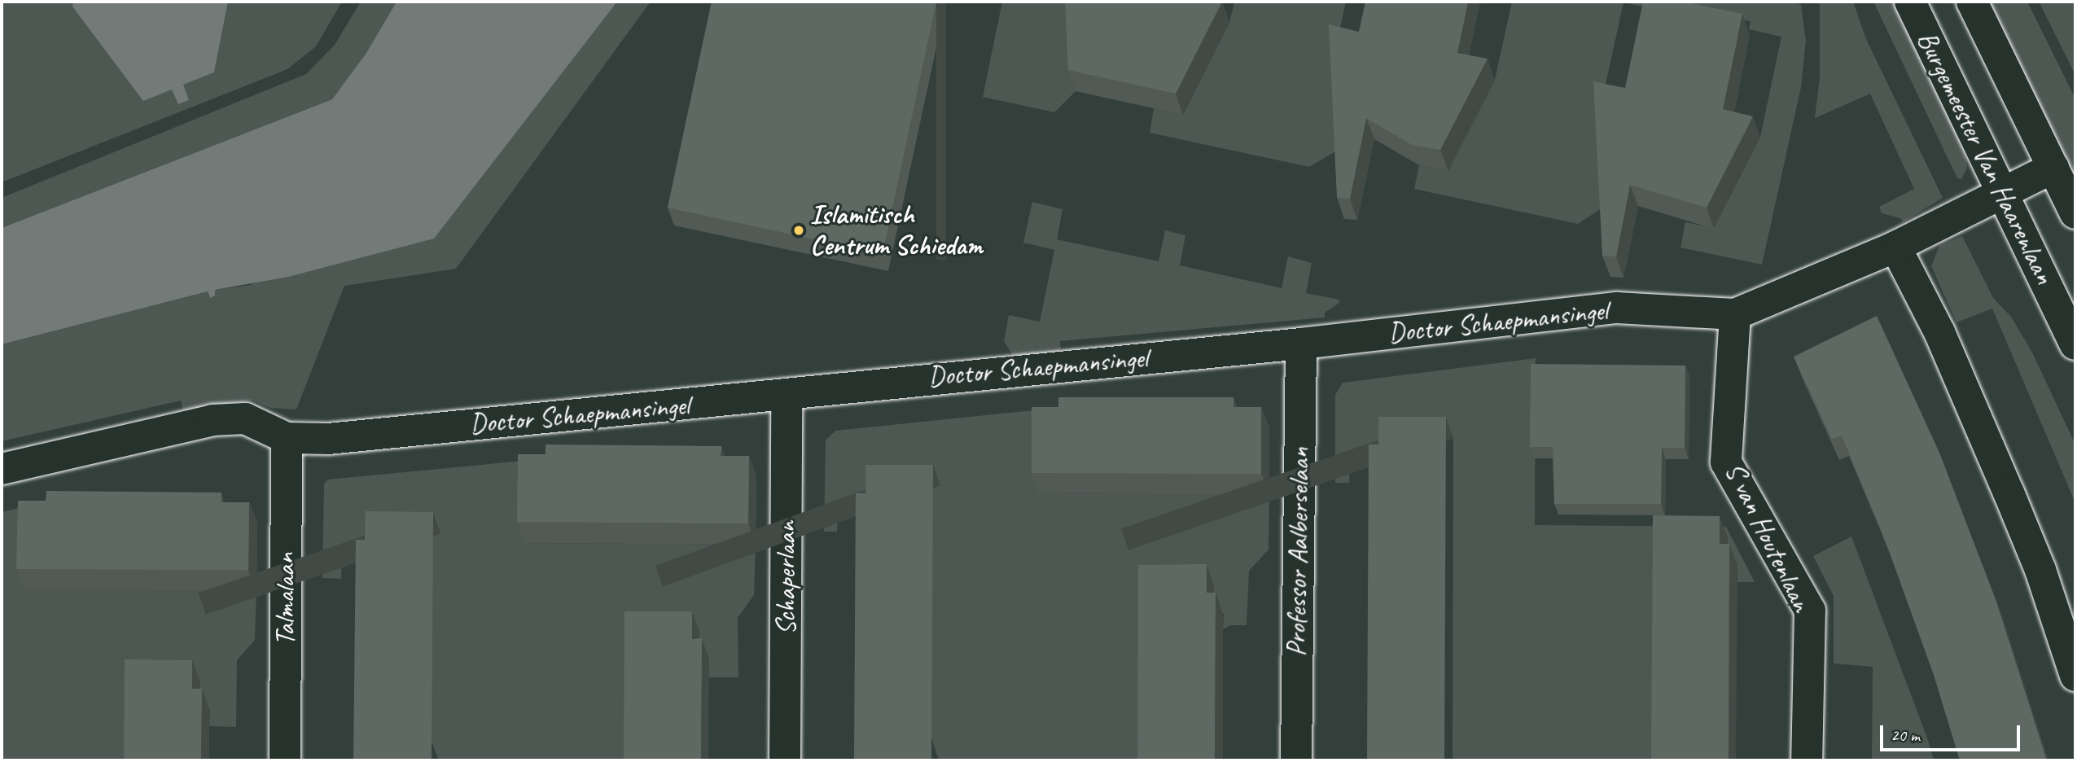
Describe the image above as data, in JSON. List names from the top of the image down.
{
  "streets": {
    "street": [
      "Burgemeester Van Haarenlaan",
      "Doctor Schaepmansingel",
      "S van Houtenlaan",
      "Professor Aalberselaan",
      "Schaperlaan",
      "Talmalaan"
    ]
  },
  "crossings": [
    ["Burgemeester Van Haarenlaan", "Doctor Schaepmansingel"],
    ["Doctor Schaepmansingel", "S van Houtenlaan"],
    ["Doctor Schaepmansingel", "Professor Aalberselaan"],
    ["Doctor Schaepmansingel", "Schaperlaan"],
    ["Doctor Schaepmansingel", "Talmalaan"]
  ],
  "places": ["Islamitisch Centrum Schiedam"],
  "scale_bar": "20 m"
}
